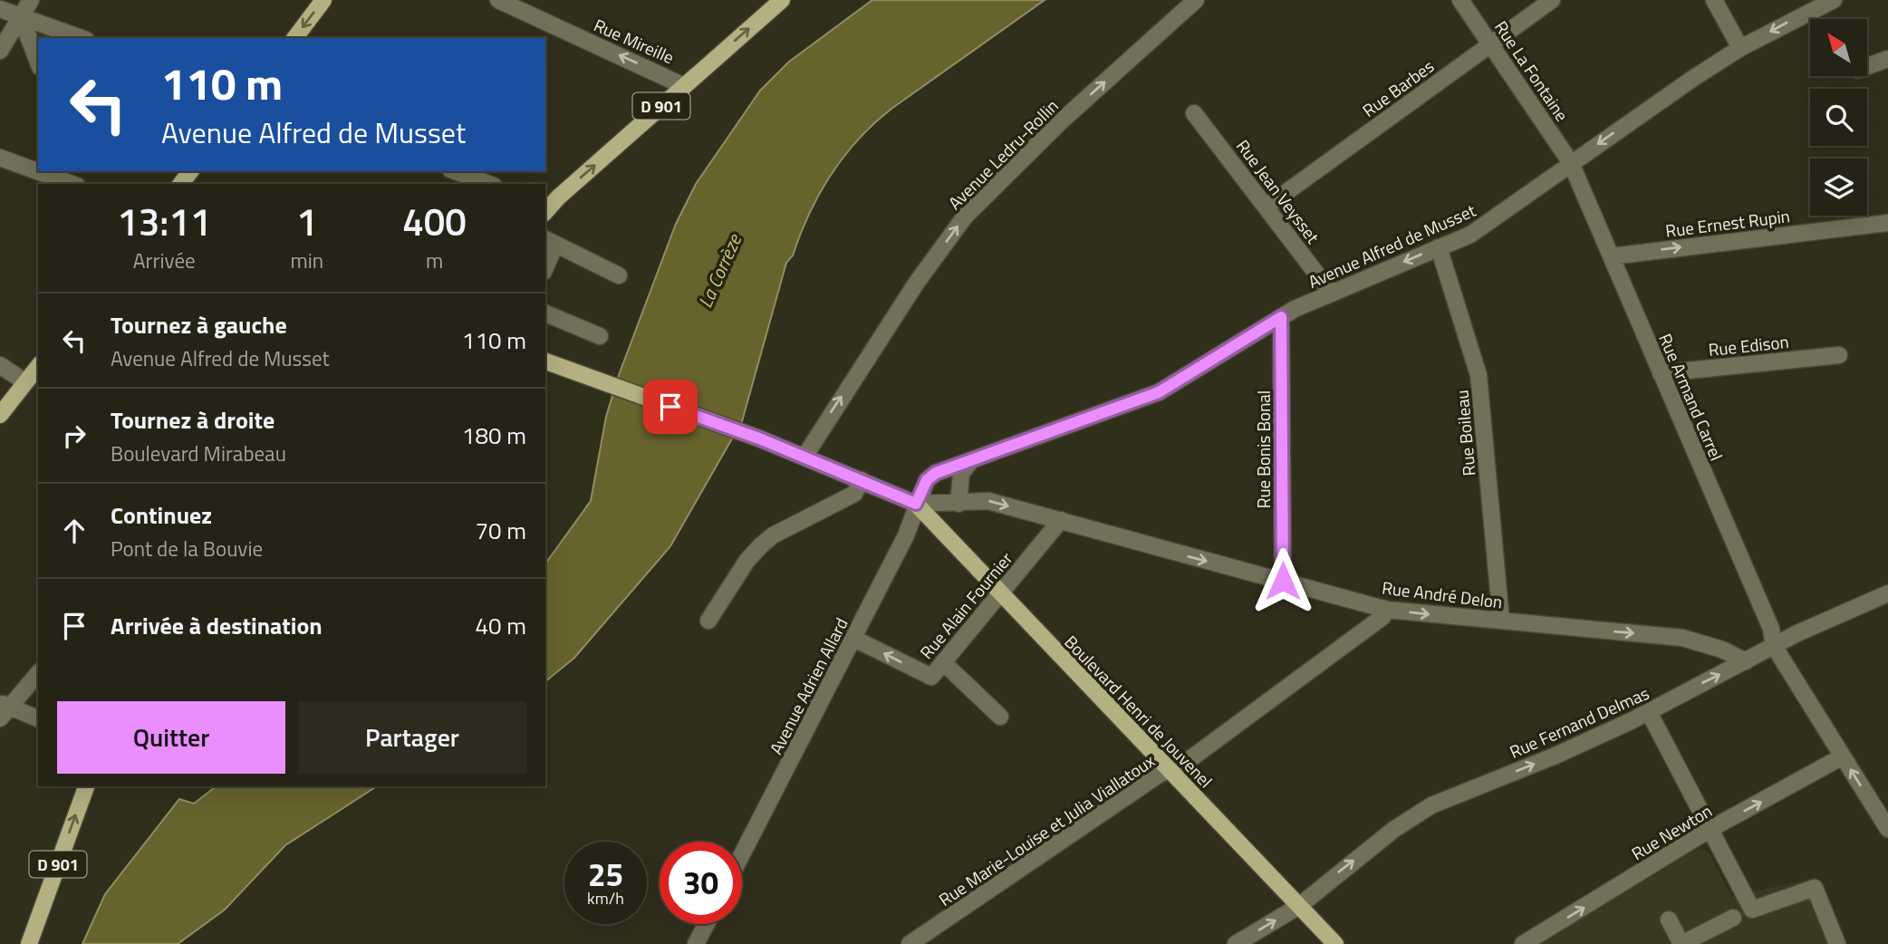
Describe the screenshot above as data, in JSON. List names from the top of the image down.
{
  "streets": {
    "main road": ["D 901", "Boulevard Henri de Jouvenel"],
    "street": [
      "Rue Mireille",
      "Rue La Fontaine",
      "Rue Barbes",
      "Avenue Ledru-Rollin",
      "Rue Jean Veysset",
      "Rue Ernest Rupin",
      "Avenue Alfred de Musset",
      "Rue Edison",
      "Rue Armand Carrel",
      "Rue Boileau",
      "Rue Bonis Bonal",
      "Rue André Delon",
      "Rue Alain Fournier",
      "Avenue Adrien Allard",
      "Rue Fernand Delmas",
      "Rue Marie-Louise et Julia Viallatoux",
      "Rue Newton"
    ]
  },
  "crossings": [
    ["Rue Mireille", "D 901"],
    ["Rue La Fontaine", "Rue Barbes"],
    ["Rue La Fontaine", "Avenue Alfred de Musset"],
    ["Rue La Fontaine", "Rue Armand Carrel"],
    ["Rue Barbes", "Rue Jean Veysset"],
    ["Rue Jean Veysset", "Avenue Alfred de Musset"],
    ["Rue Ernest Rupin", "Rue Armand Carrel"],
    ["Avenue Alfred de Musset", "Rue Armand Carrel"],
    ["Avenue Alfred de Musset", "Rue Boileau"],
    ["Avenue Alfred de Musset", "Rue Bonis Bonal"],
    ["Avenue Alfred de Musset", "Rue André Delon"],
    ["Avenue Alfred de Musset", "Avenue Adrien Allard"],
    ["Avenue Alfred de Musset", "Boulevard Henri de Jouvenel"],
    ["Rue Edison", "Rue Armand Carrel"],
    ["Rue Armand Carrel", "Rue Fernand Delmas"],
    ["Rue Armand Carrel", "Rue Newton"],
    ["Rue Boileau", "Rue André Delon"],
    ["Rue Bonis Bonal", "Rue André Delon"],
    ["Rue André Delon", "Rue Alain Fournier"],
    ["Rue André Delon", "Avenue Adrien Allard"],
    ["Rue André Delon", "Boulevard Henri de Jouvenel"],
    ["Rue André Delon", "Rue Fernand Delmas"],
    ["Rue André Delon", "Rue Marie-Louise et Julia Viallatoux"],
    ["Rue Alain Fournier", "Avenue Adrien Allard"],
    ["Rue Alain Fournier", "Boulevard Henri de Jouvenel"],
    ["Avenue Adrien Allard", "Boulevard Henri de Jouvenel"],
    ["Boulevard Henri de Jouvenel", "Rue Fernand Delmas"],
    ["Boulevard Henri de Jouvenel", "Rue Marie-Louise et Julia Viallatoux"]
  ],
  "one_way": [
    "Rue Mireille",
    "Avenue Ledru-Rollin",
    "Rue Ernest Rupin",
    "Avenue Alfred de Musset",
    "Rue André Delon",
    "Rue Fernand Delmas",
    "Rue Newton"
  ],
  "water": ["La Corrèze"],
  "north": "top left",
  "page": {
    "turn": ["110 m", "Avenue Alfred de Musset"],
    "eta": [
      "13:11",
      "Arrivée",
      "1",
      "min",
      "400",
      "m"
    ],
    "list": [
      {
        "name": "Tournez à gauche",
        "note": "Avenue Alfred de Musset",
        "value": "110 m"
      },
      {
        "name": "Tournez à droite",
        "note": "Boulevard Mirabeau",
        "value": "180 m"
      },
      {
        "name": "Continuez",
        "note": "Pont de la Bouvie",
        "value": "70 m"
      },
      {
        "name": "Arrivée à destination",
        "value": "40 m"
      }
    ],
    "buttons": ["Quitter", "Partager"],
    "speed": "25 km/h",
    "limit": "30"
  }
}
